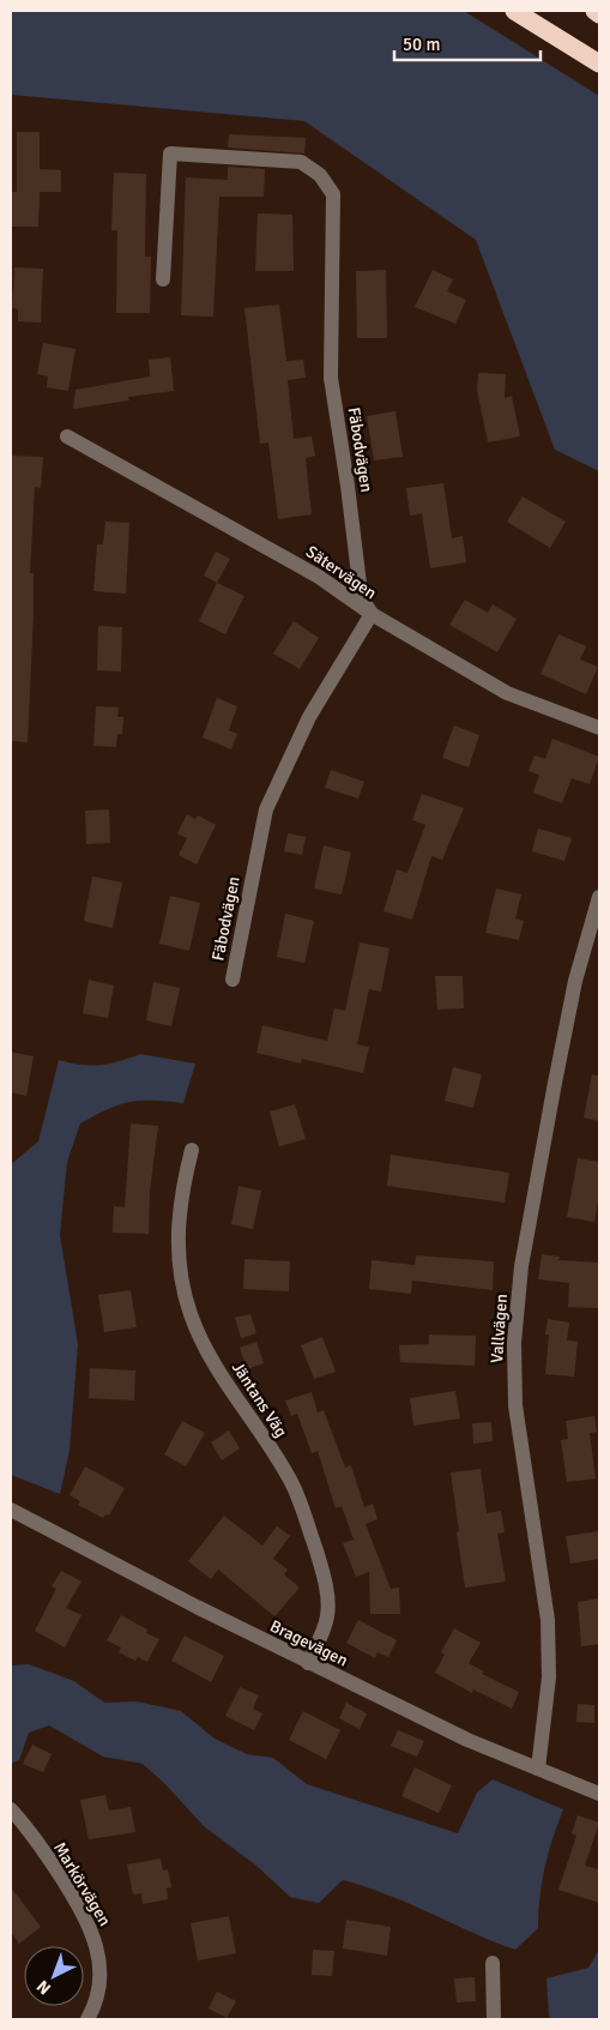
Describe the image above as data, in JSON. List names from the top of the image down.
{
  "streets": {
    "street": [
      "Fäbodvägen",
      "Sätervägen",
      "Vallvägen",
      "Jäntans Väg",
      "Bragevägen",
      "Markörvägen"
    ]
  },
  "crossings": [
    ["Fäbodvägen", "Sätervägen"],
    ["Vallvägen", "Bragevägen"],
    ["Jäntans Väg", "Bragevägen"]
  ],
  "scale_bar": "50 m",
  "north": "bottom left"
}
